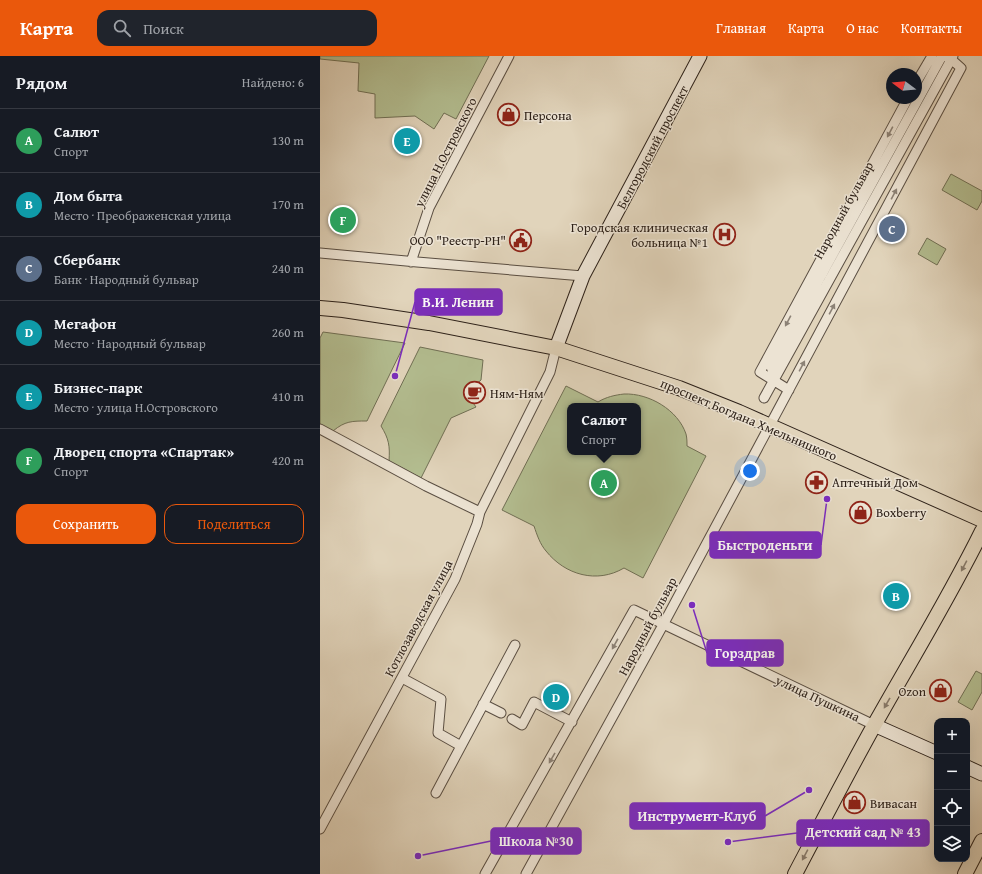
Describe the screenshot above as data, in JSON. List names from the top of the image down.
{
  "streets": {
    "main road": ["Белгородский проспект", "проспект Богдана Хмельницкого", "улица Пушкина"],
    "street": ["улица Н.Островского", "Народный бульвар", "Котлозаводская улица"]
  },
  "crossings": [
    ["Белгородский проспект", "проспект Богдана Хмельницкого"],
    ["Белгородский проспект", "Котлозаводская улица"],
    ["Народный бульвар", "проспект Богдана Хмельницкого"],
    ["Народный бульвар", "улица Пушкина"],
    ["проспект Богдана Хмельницкого", "Котлозаводская улица"]
  ],
  "places": {
    "shop": [
      "Персона",
      "Boxberry",
      "Ozon",
      "Вивасан"
    ],
    "hospital": ["Городская клиническая больница №1"],
    "public building": ["ООО \"Реестр-РН\""],
    "other": [
      "В.И. Ленин",
      "Быстроденьги",
      "Горздрав",
      "Инструмент-Клуб",
      "Детский сад № 43",
      "Школа №30"
    ],
    "cafe": ["Ням-Ням"],
    "pharmacy": ["Аптечный Дом"]
  },
  "north": "left",
  "page": {
    "header": "Карта",
    "search": "Поиск",
    "nav": [
      "Главная",
      "Карта",
      "О нас",
      "Контакты"
    ],
    "heading": ["Рядом", "Найдено: 6"],
    "list": [
      {
        "mark": "A",
        "name": "Салют",
        "note": "Спорт",
        "value": "130 m"
      },
      {
        "mark": "B",
        "name": "Дом быта",
        "note": "Место · Преображенская улица",
        "value": "170 m"
      },
      {
        "mark": "C",
        "name": "Сбербанк",
        "note": "Банк · Народный бульвар",
        "value": "240 m"
      },
      {
        "mark": "D",
        "name": "Мегафон",
        "note": "Место · Народный бульвар",
        "value": "260 m"
      },
      {
        "mark": "E",
        "name": "Бизнес-парк",
        "note": "Место · улица Н.Островского",
        "value": "410 m"
      },
      {
        "mark": "F",
        "name": "Дворец спорта «Спартак»",
        "note": "Спорт",
        "value": "420 m"
      }
    ],
    "pins": [
      "E",
      "F",
      "C",
      "A",
      "B",
      "D"
    ],
    "popup": ["Салют", "Спорт"],
    "buttons": ["Сохранить", "Поделиться"],
    "map_buttons": ["+", "−"]
  }
}
